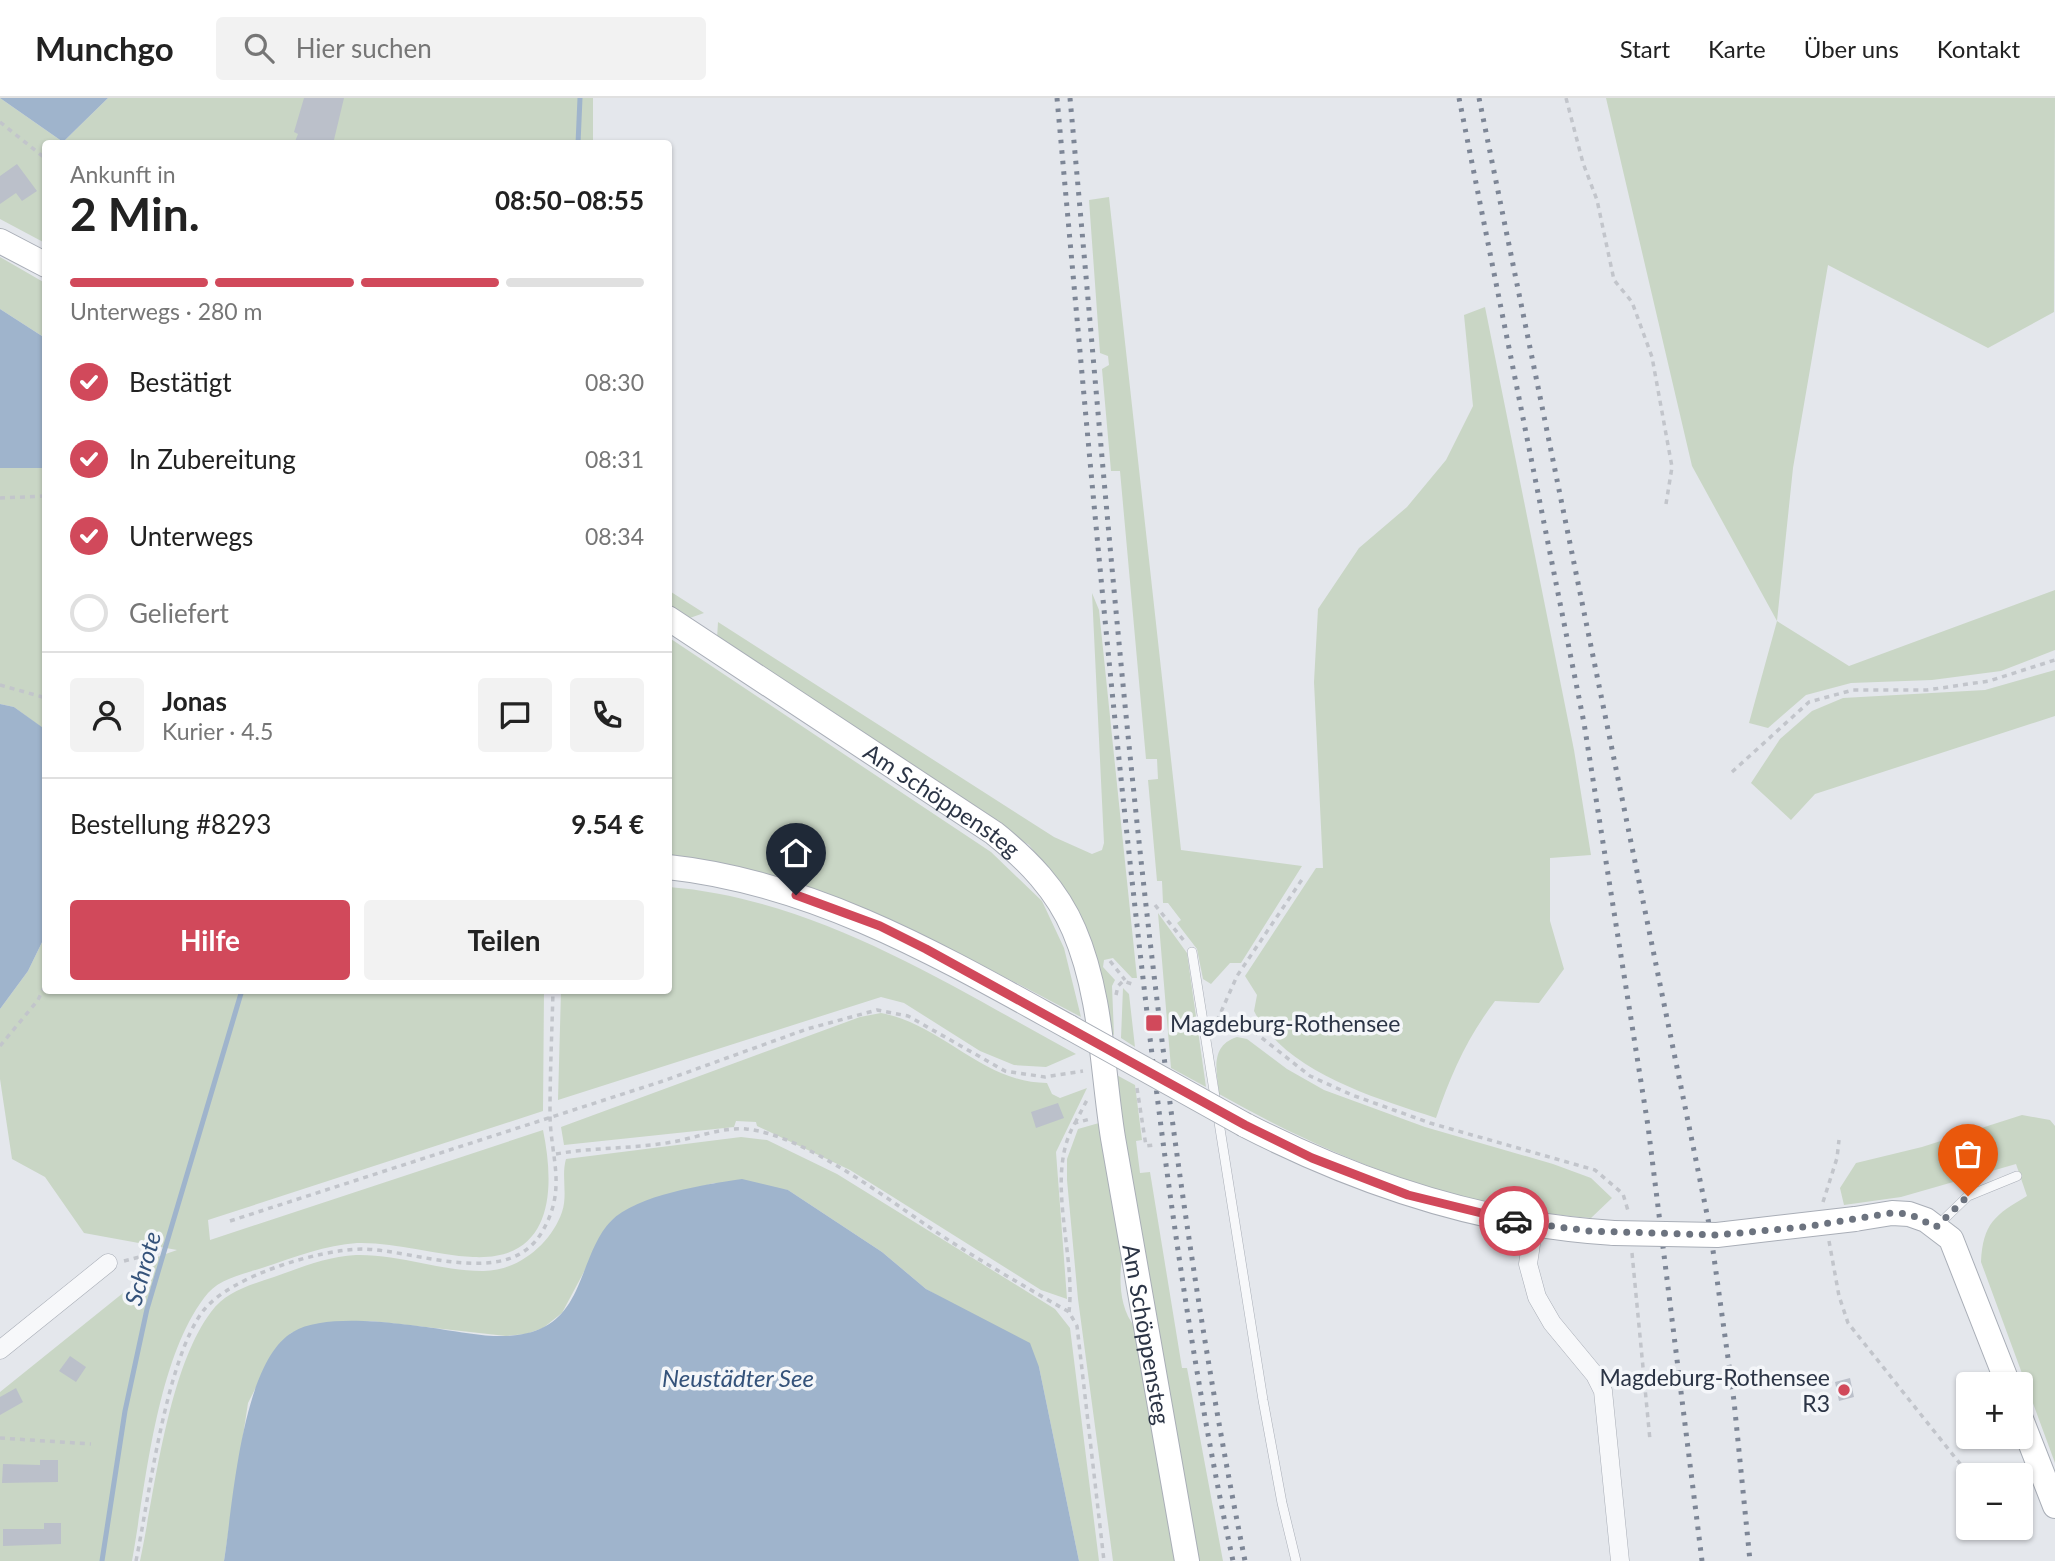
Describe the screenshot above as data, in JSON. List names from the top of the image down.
{
  "streets": {
    "street": ["Am Schöppensteg"]
  },
  "water": ["Schrote", "Neustädter See"],
  "places": {
    "transit": ["Magdeburg-Rothensee"],
    "other": ["Magdeburg-Rothensee R3"]
  },
  "page": {
    "header": "Munchgo",
    "search": "Hier suchen",
    "nav": [
      "Start",
      "Karte",
      "Über uns",
      "Kontakt"
    ],
    "heading": ["2 Min.", "Ankunft in", "08:50–08:55"],
    "panel": [
      "Jonas",
      "Kurier · 4.5",
      "Bestellung #8293",
      "9.54 €"
    ],
    "bar": "Unterwegs · 280 m",
    "list": [
      ["Bestätigt", "08:30"],
      ["In Zubereitung", "08:31"],
      ["Unterwegs", "08:34"],
      "Geliefert"
    ],
    "buttons": ["Hilfe", "Teilen"],
    "map_buttons": ["+", "−"]
  }
}
